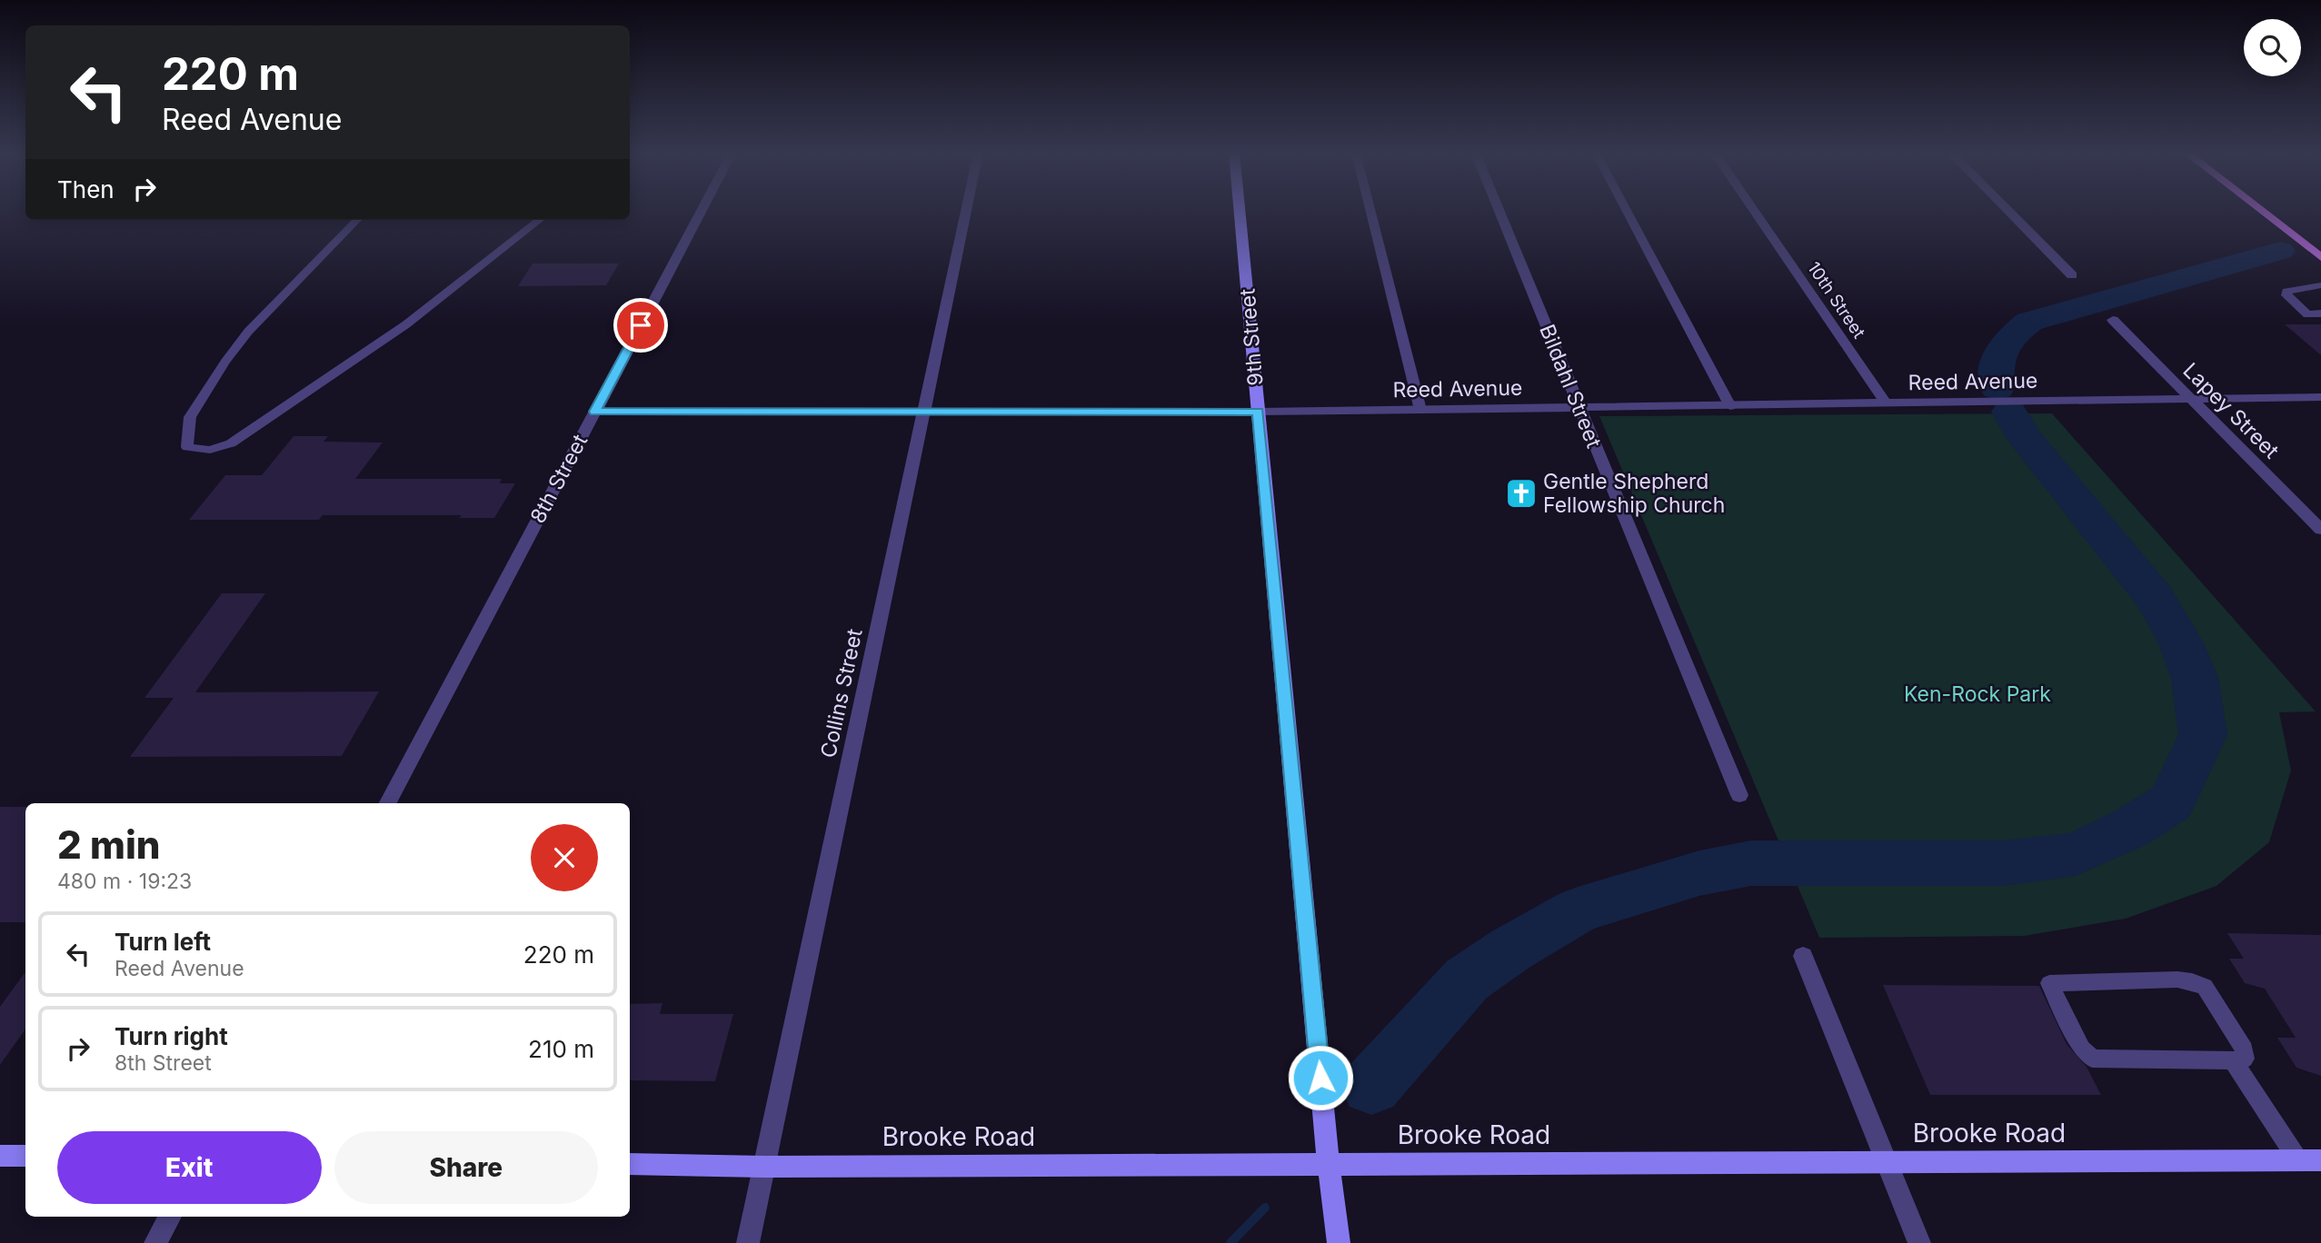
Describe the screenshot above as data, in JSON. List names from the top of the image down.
{
  "streets": {
    "street": [
      "10th Street",
      "9th Street",
      "Reed Avenue",
      "Bildahl Street",
      "Lapey Street",
      "8th Street",
      "Collins Street",
      "Brooke Road"
    ]
  },
  "crossings": [
    ["10th Street", "Reed Avenue"],
    ["9th Street", "Reed Avenue"],
    ["9th Street", "Brooke Road"],
    ["Reed Avenue", "Bildahl Street"],
    ["Reed Avenue", "Lapey Street"],
    ["Reed Avenue", "8th Street"],
    ["Reed Avenue", "Collins Street"],
    ["Collins Street", "Brooke Road"]
  ],
  "parks": ["Ken-Rock Park"],
  "places": {
    "church": ["Gentle Shepherd Fellowship Church"]
  },
  "page": {
    "turn": ["220 m", "Reed Avenue"],
    "then": "Then",
    "heading": ["2 min", "480 m · 19:23"],
    "list": [
      {
        "name": "Turn left",
        "note": "Reed Avenue",
        "value": "220 m"
      },
      {
        "name": "Turn right",
        "note": "8th Street",
        "value": "210 m"
      }
    ],
    "buttons": ["Exit", "Share"]
  }
}
